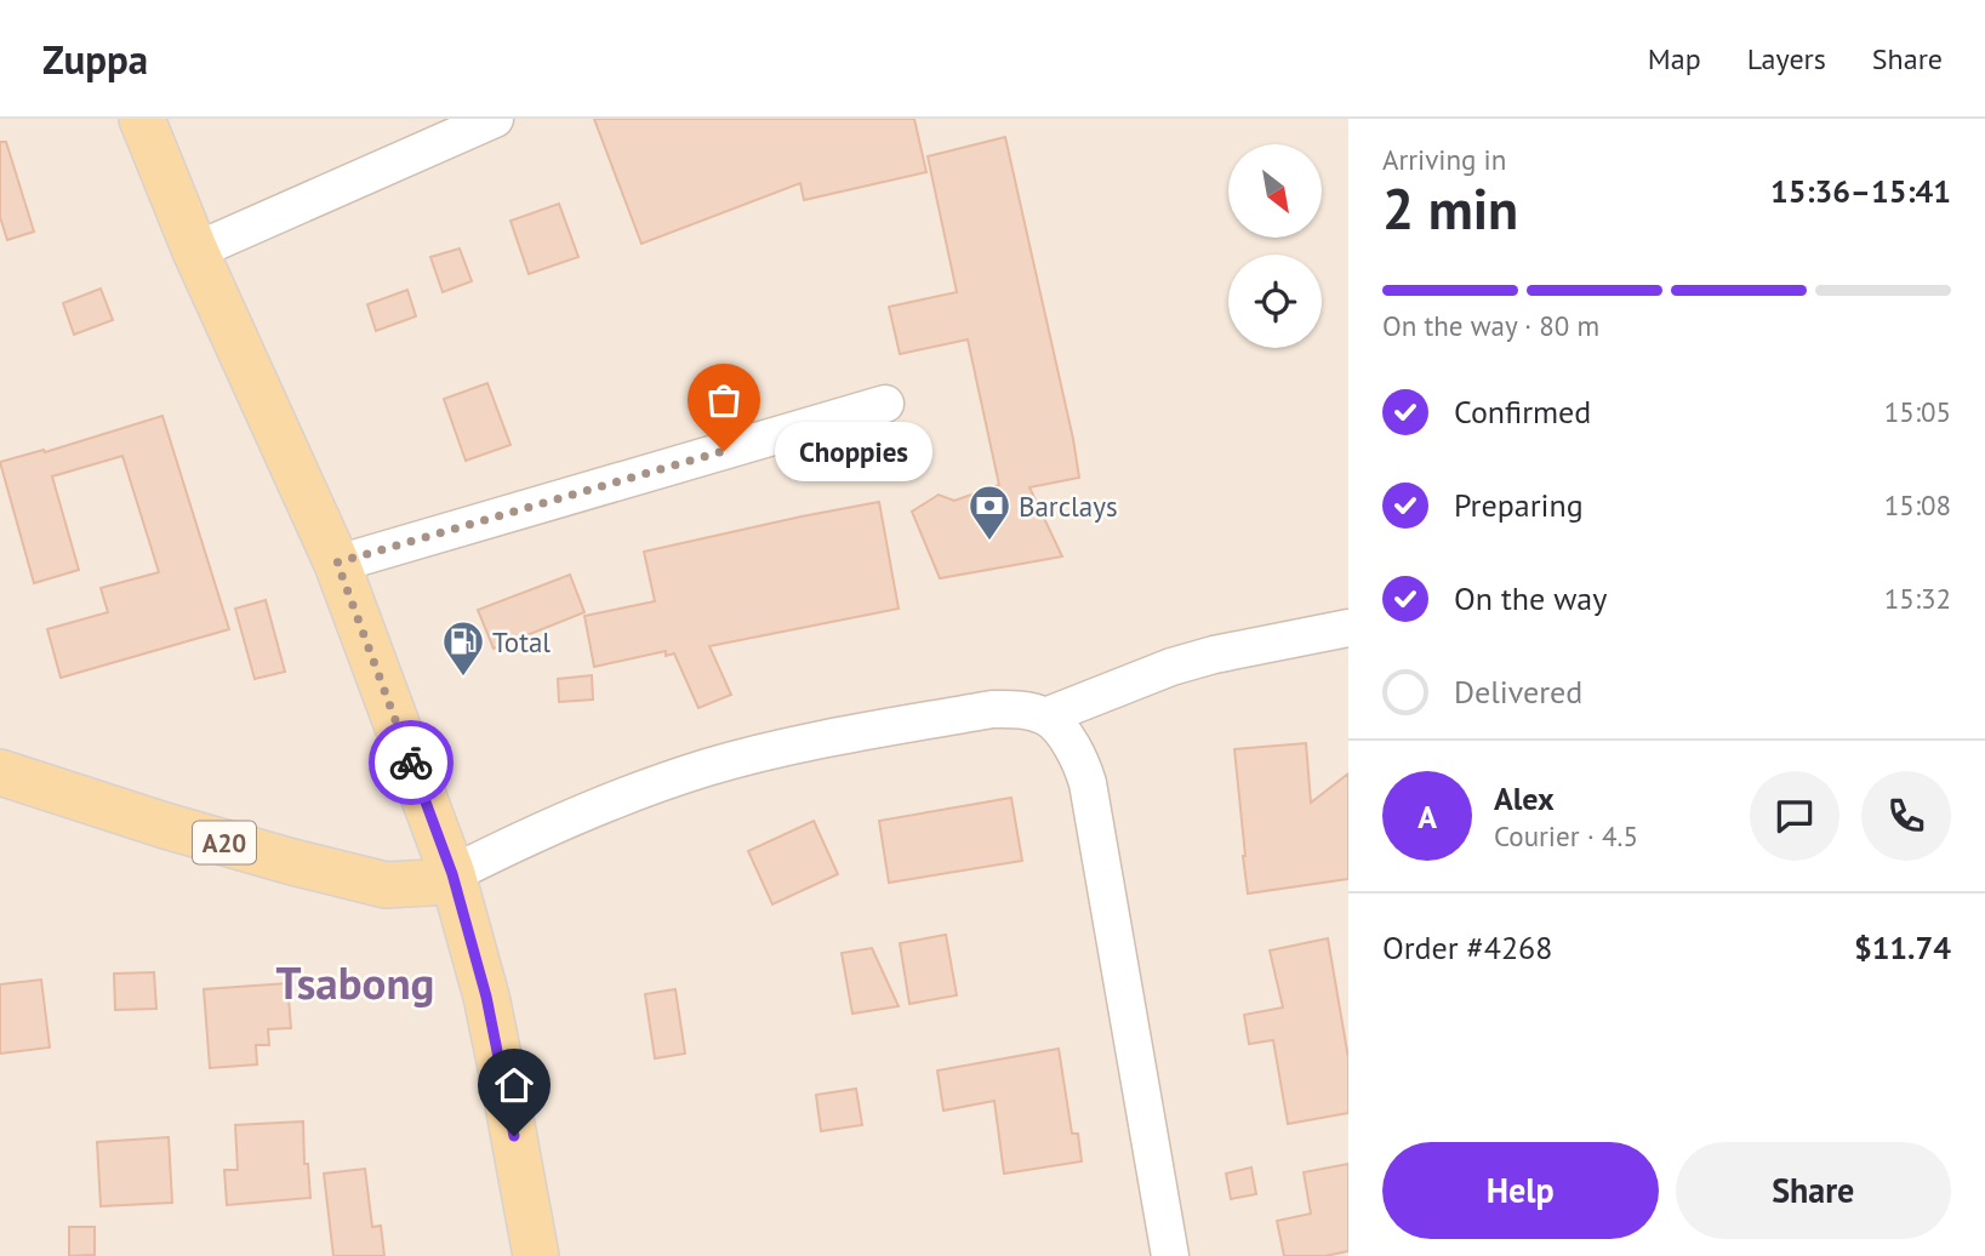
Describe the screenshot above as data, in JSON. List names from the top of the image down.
{
  "streets": {
    "main road": ["A20"]
  },
  "districts": ["Tsabong"],
  "places": {
    "other": ["Choppies"],
    "bank": ["Barclays"],
    "fuel station": ["Total"]
  },
  "north": "bottom right",
  "page": {
    "header": "Zuppa",
    "nav": ["Map", "Layers", "Share"],
    "heading": ["2 min", "Arriving in", "15:36–15:41"],
    "panel": [
      "Alex",
      "Courier · 4.5",
      "Order #4268",
      "$11.74"
    ],
    "bar": "On the way · 80 m",
    "list": [
      ["Confirmed", "15:05"],
      ["Preparing", "15:08"],
      ["On the way", "15:32"],
      "Delivered"
    ],
    "bubble": "Choppies",
    "round": "A",
    "buttons": ["Help", "Share"]
  }
}
